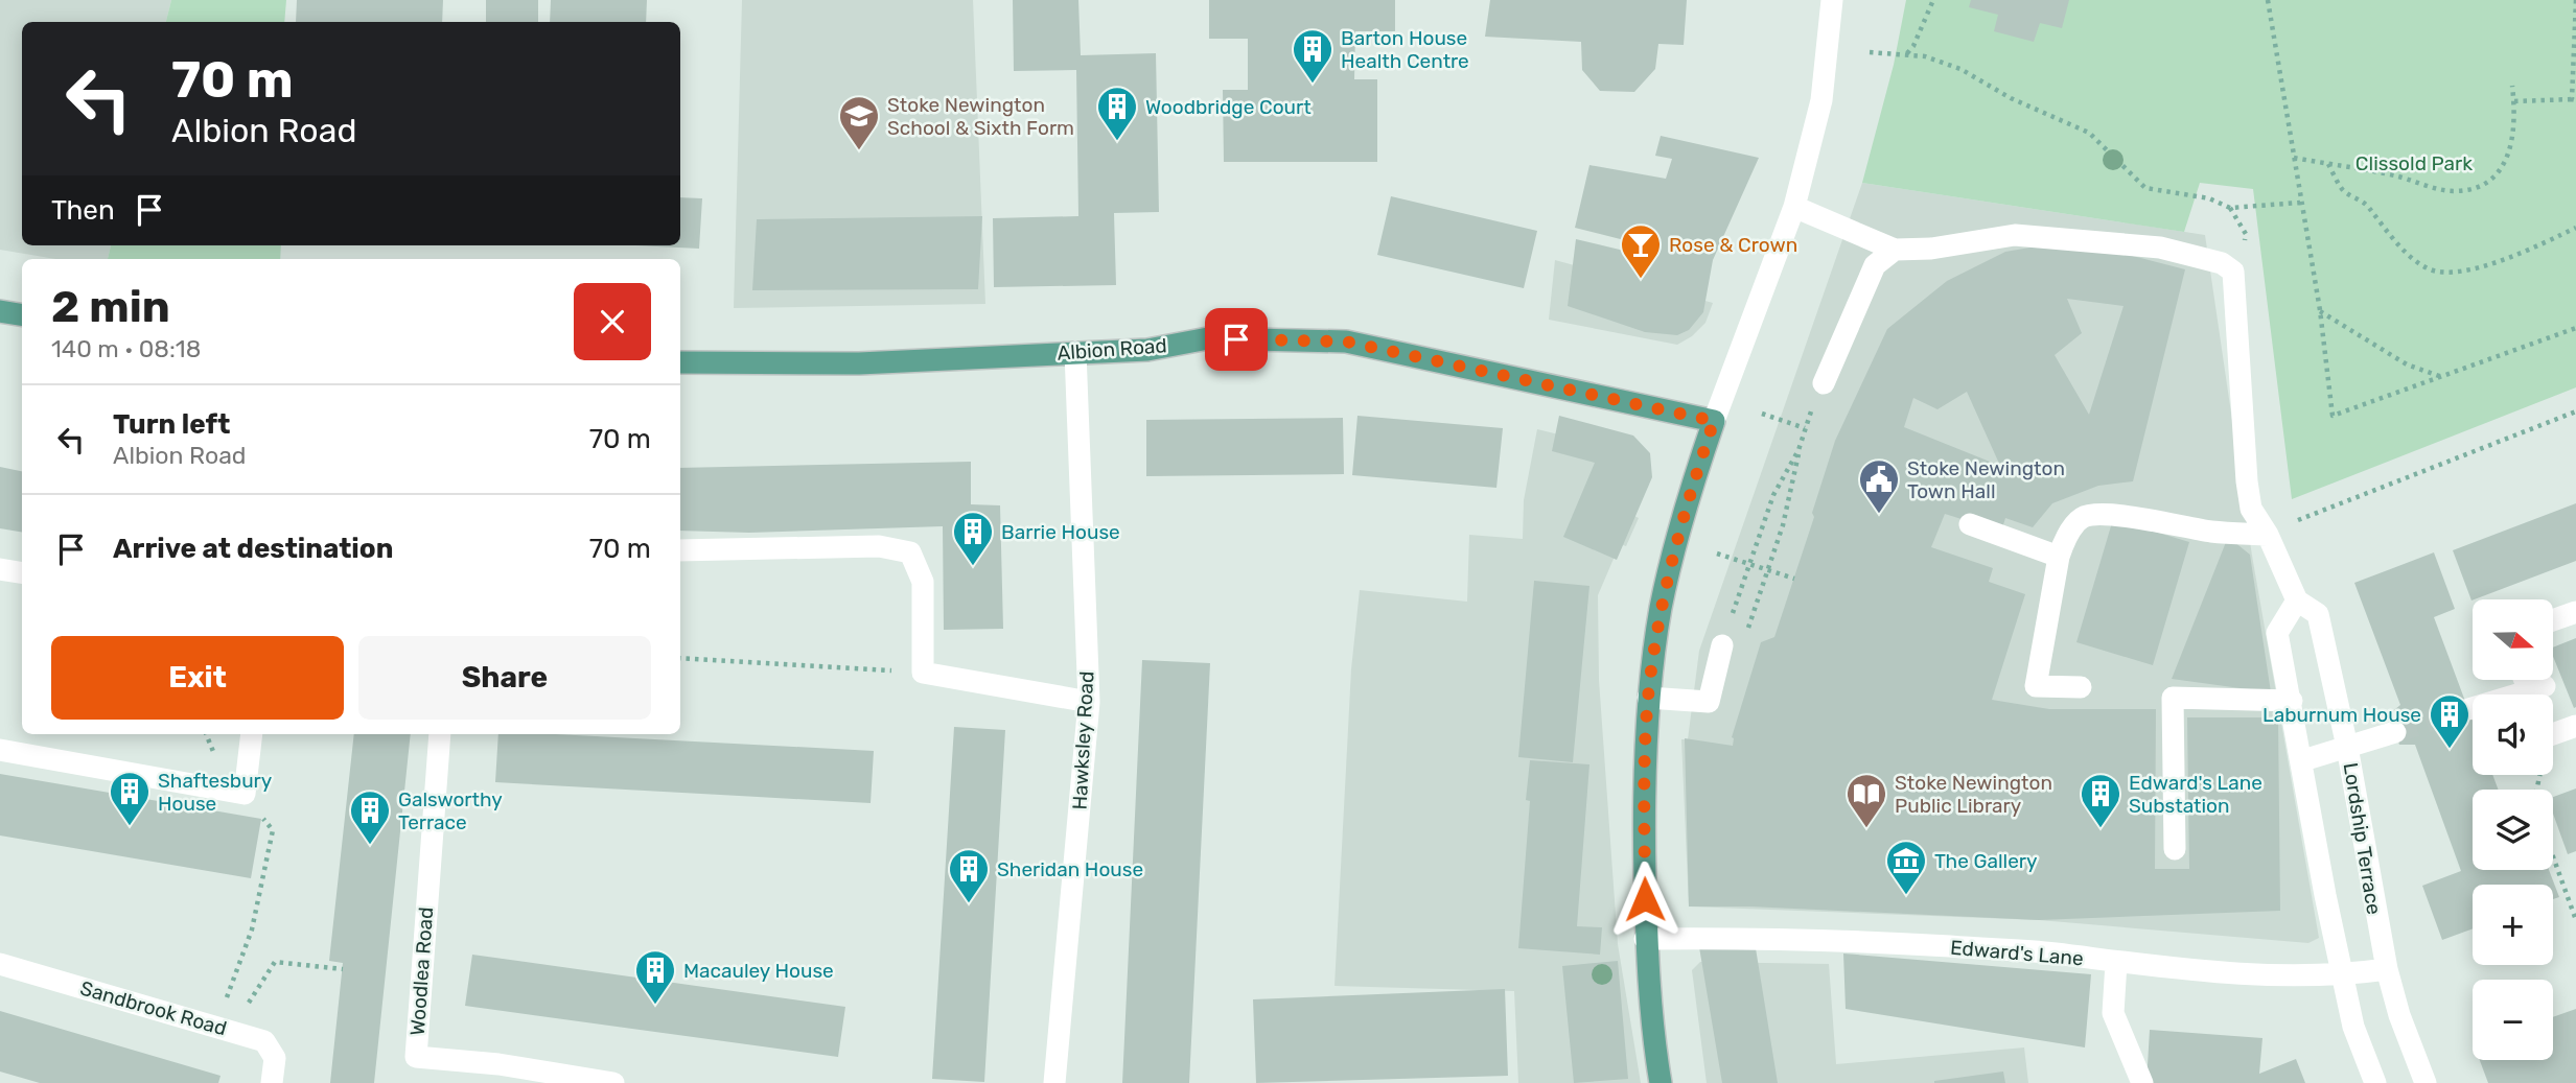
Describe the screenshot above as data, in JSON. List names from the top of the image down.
{
  "streets": {
    "main road": ["Albion Road"],
    "street": [
      "Hawksley Road",
      "Lordship Terrace",
      "Edward's Lane",
      "Woodlea Road",
      "Sandbrook Road"
    ]
  },
  "crossings": [
    ["Albion Road", "Hawksley Road"],
    ["Lordship Terrace", "Edward's Lane"]
  ],
  "parks": ["Clissold Park"],
  "places": {
    "building": [
      "Barton House Health Centre",
      "Woodbridge Court",
      "Barrie House",
      "Laburnum House",
      "Shaftesbury House",
      "Edward's Lane Substation",
      "Galsworthy Terrace",
      "Sheridan House",
      "Macauley House"
    ],
    "school or university": ["Stoke Newington School & Sixth Form"],
    "bar": ["Rose & Crown"],
    "public building": ["Stoke Newington Town Hall"],
    "library": ["Stoke Newington Public Library"],
    "museum": ["The Gallery"]
  },
  "north": "right",
  "page": {
    "turn": ["70 m", "Albion Road"],
    "then": "Then",
    "heading": ["2 min", "140 m · 08:18"],
    "list": [
      {
        "name": "Turn left",
        "note": "Albion Road",
        "value": "70 m"
      },
      {
        "name": "Arrive at destination",
        "value": "70 m"
      }
    ],
    "map_buttons": ["+", "−"],
    "buttons": ["Exit", "Share"]
  }
}
